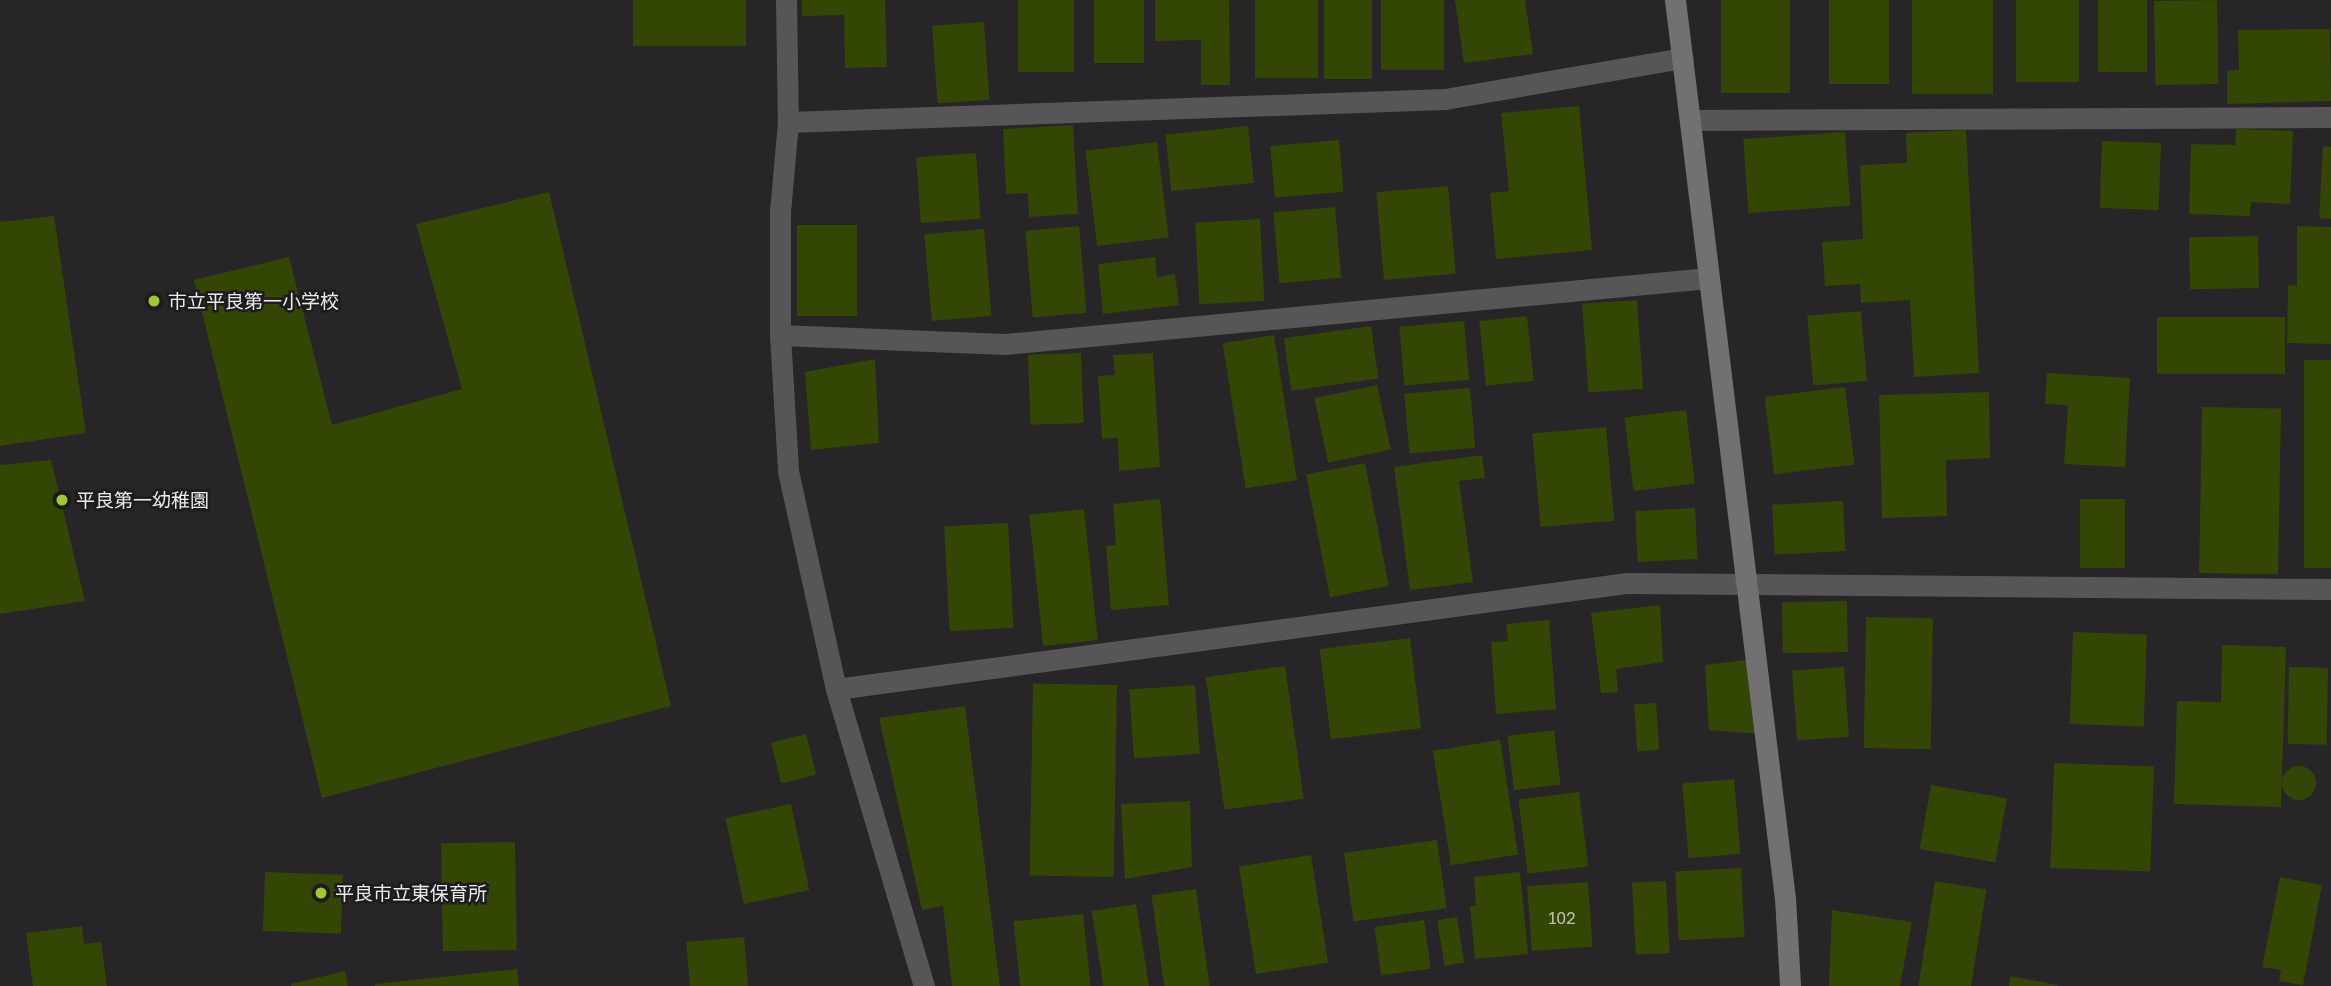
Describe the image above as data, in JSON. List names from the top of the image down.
{
  "places": ["市立平良第一小学校", "平良第一幼稚園", "平良市立東保育所"],
  "house_numbers": ["102"]
}
